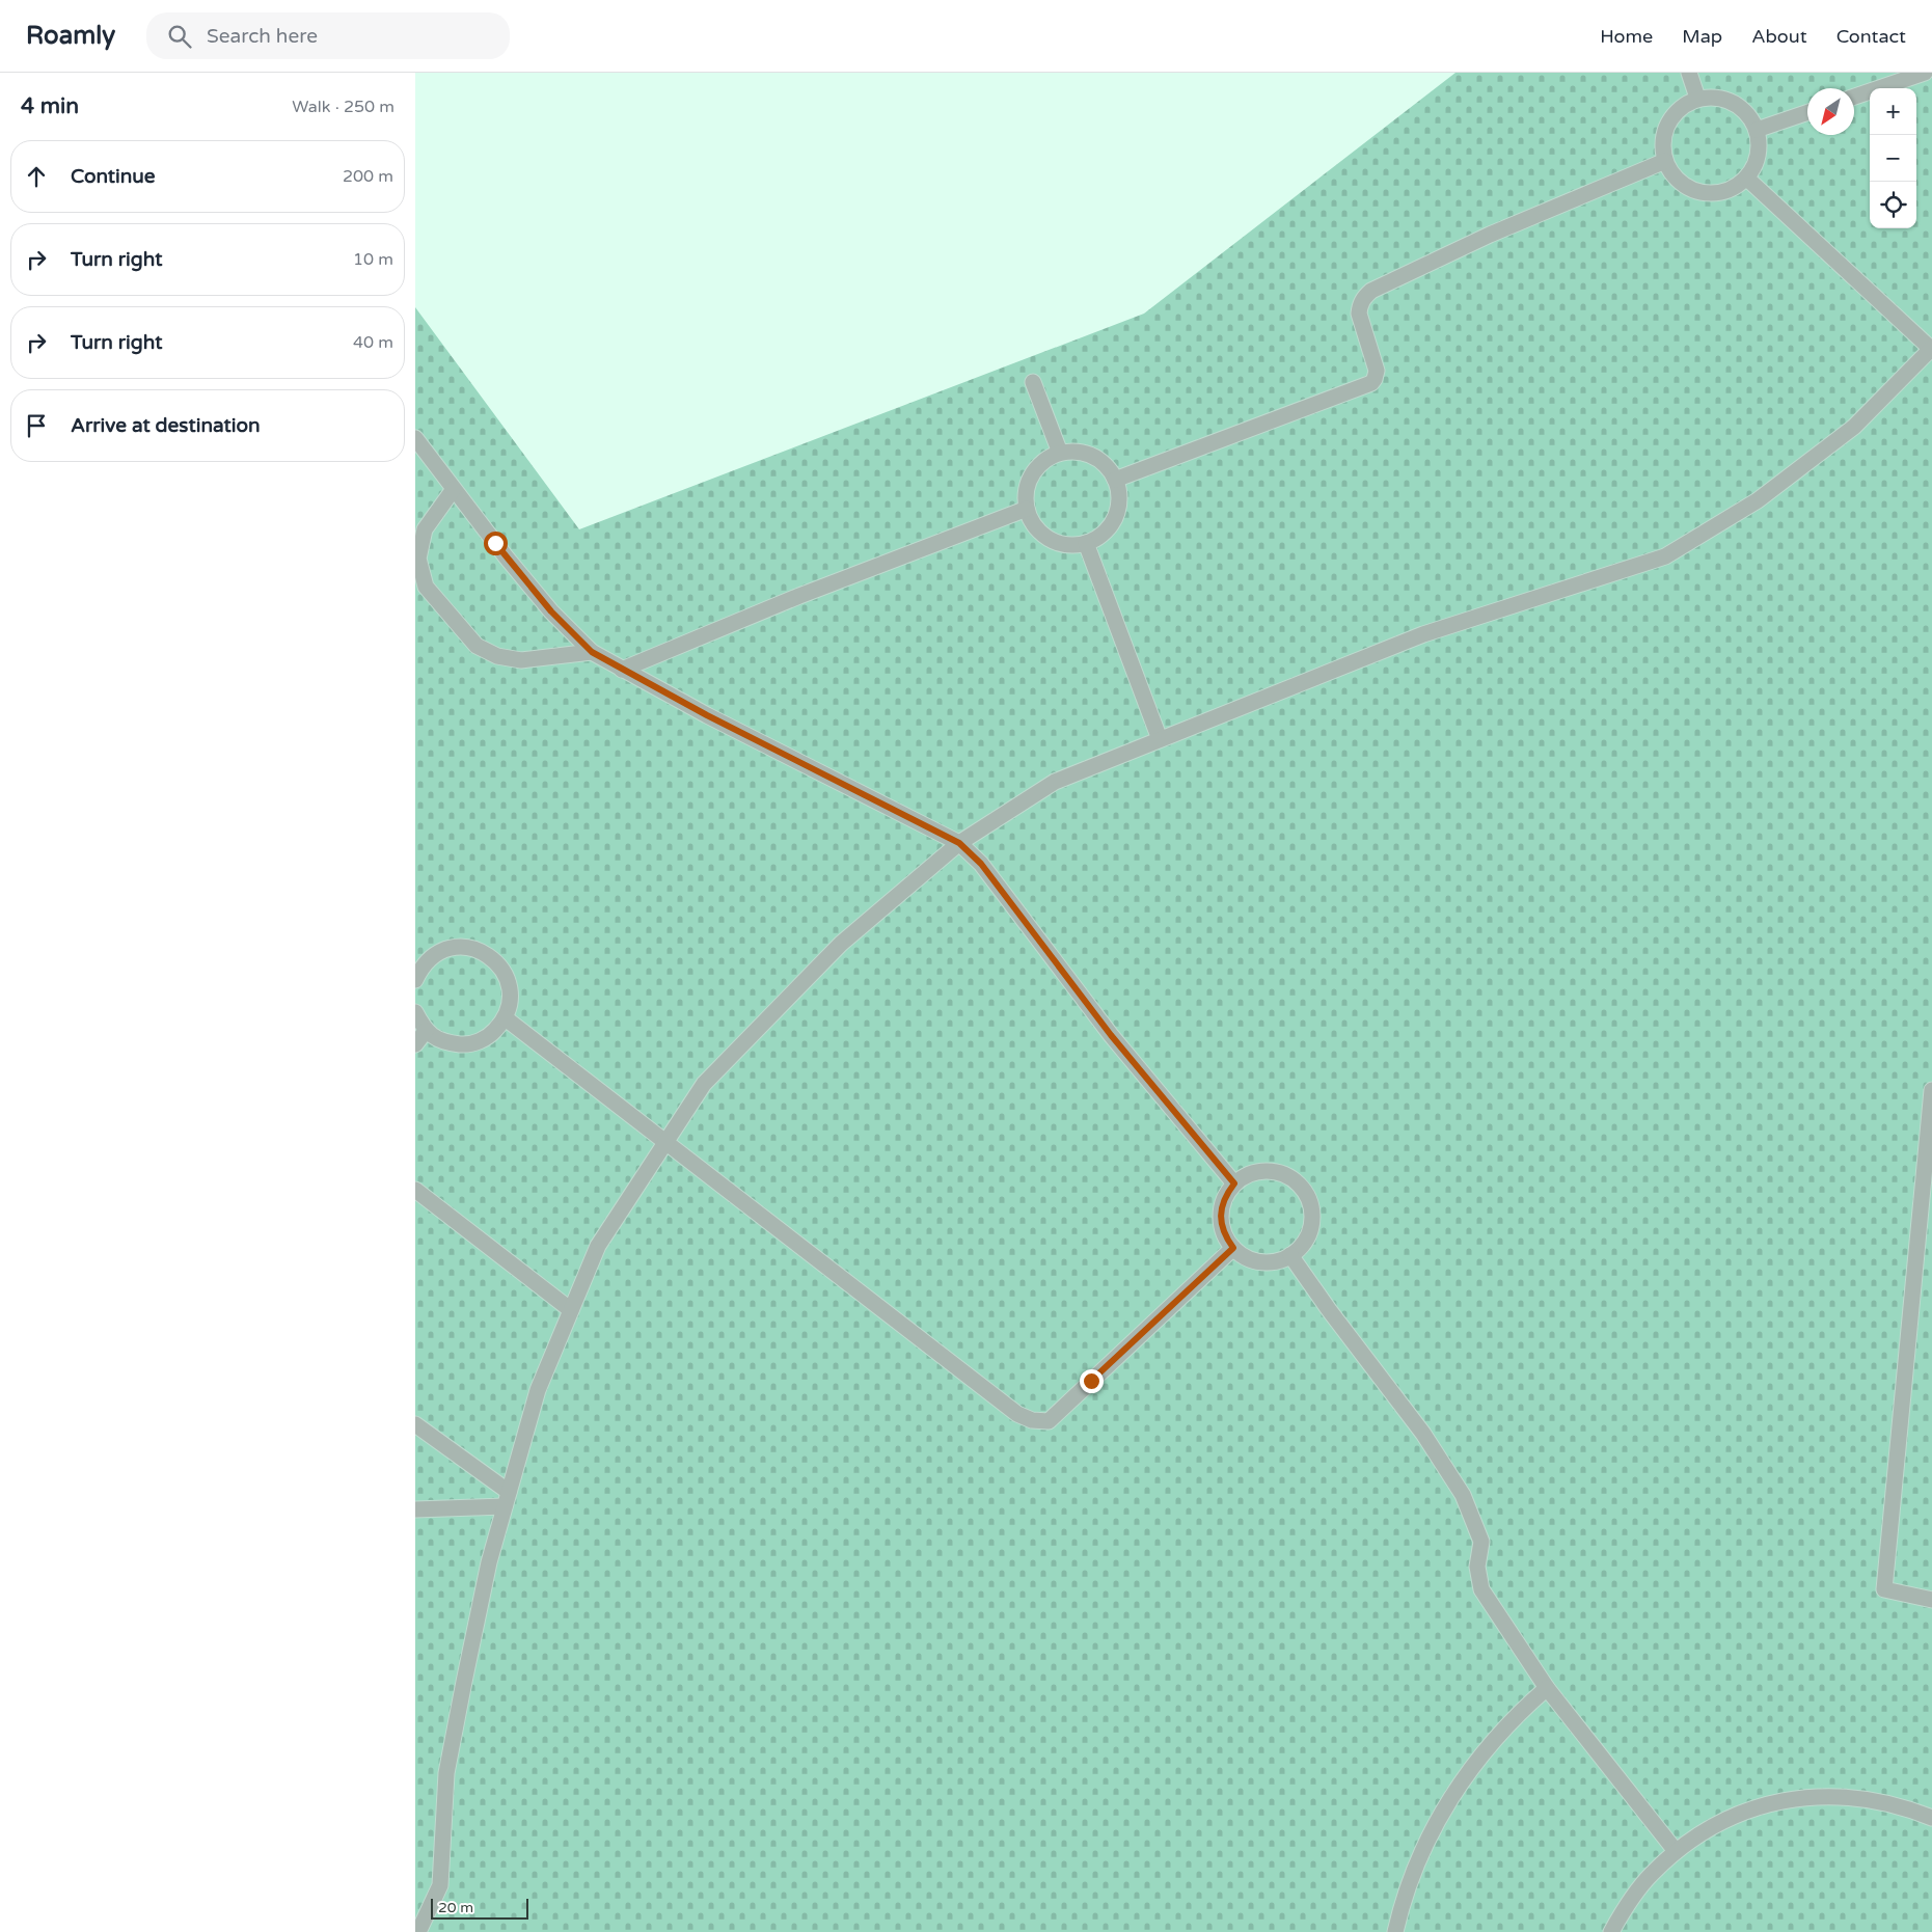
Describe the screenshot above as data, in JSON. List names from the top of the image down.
{
  "scale_bar": "20 m",
  "north": "bottom left",
  "page": {
    "header": "Roamly",
    "search": "Search here",
    "nav": [
      "Home",
      "Map",
      "About",
      "Contact"
    ],
    "heading": ["4 min", "Walk · 250 m"],
    "map_buttons": ["+", "−"],
    "list": [
      ["Continue", "200 m"],
      ["Turn right", "10 m"],
      ["Turn right", "40 m"],
      "Arrive at destination"
    ],
    "scale": "20 m"
  }
}
